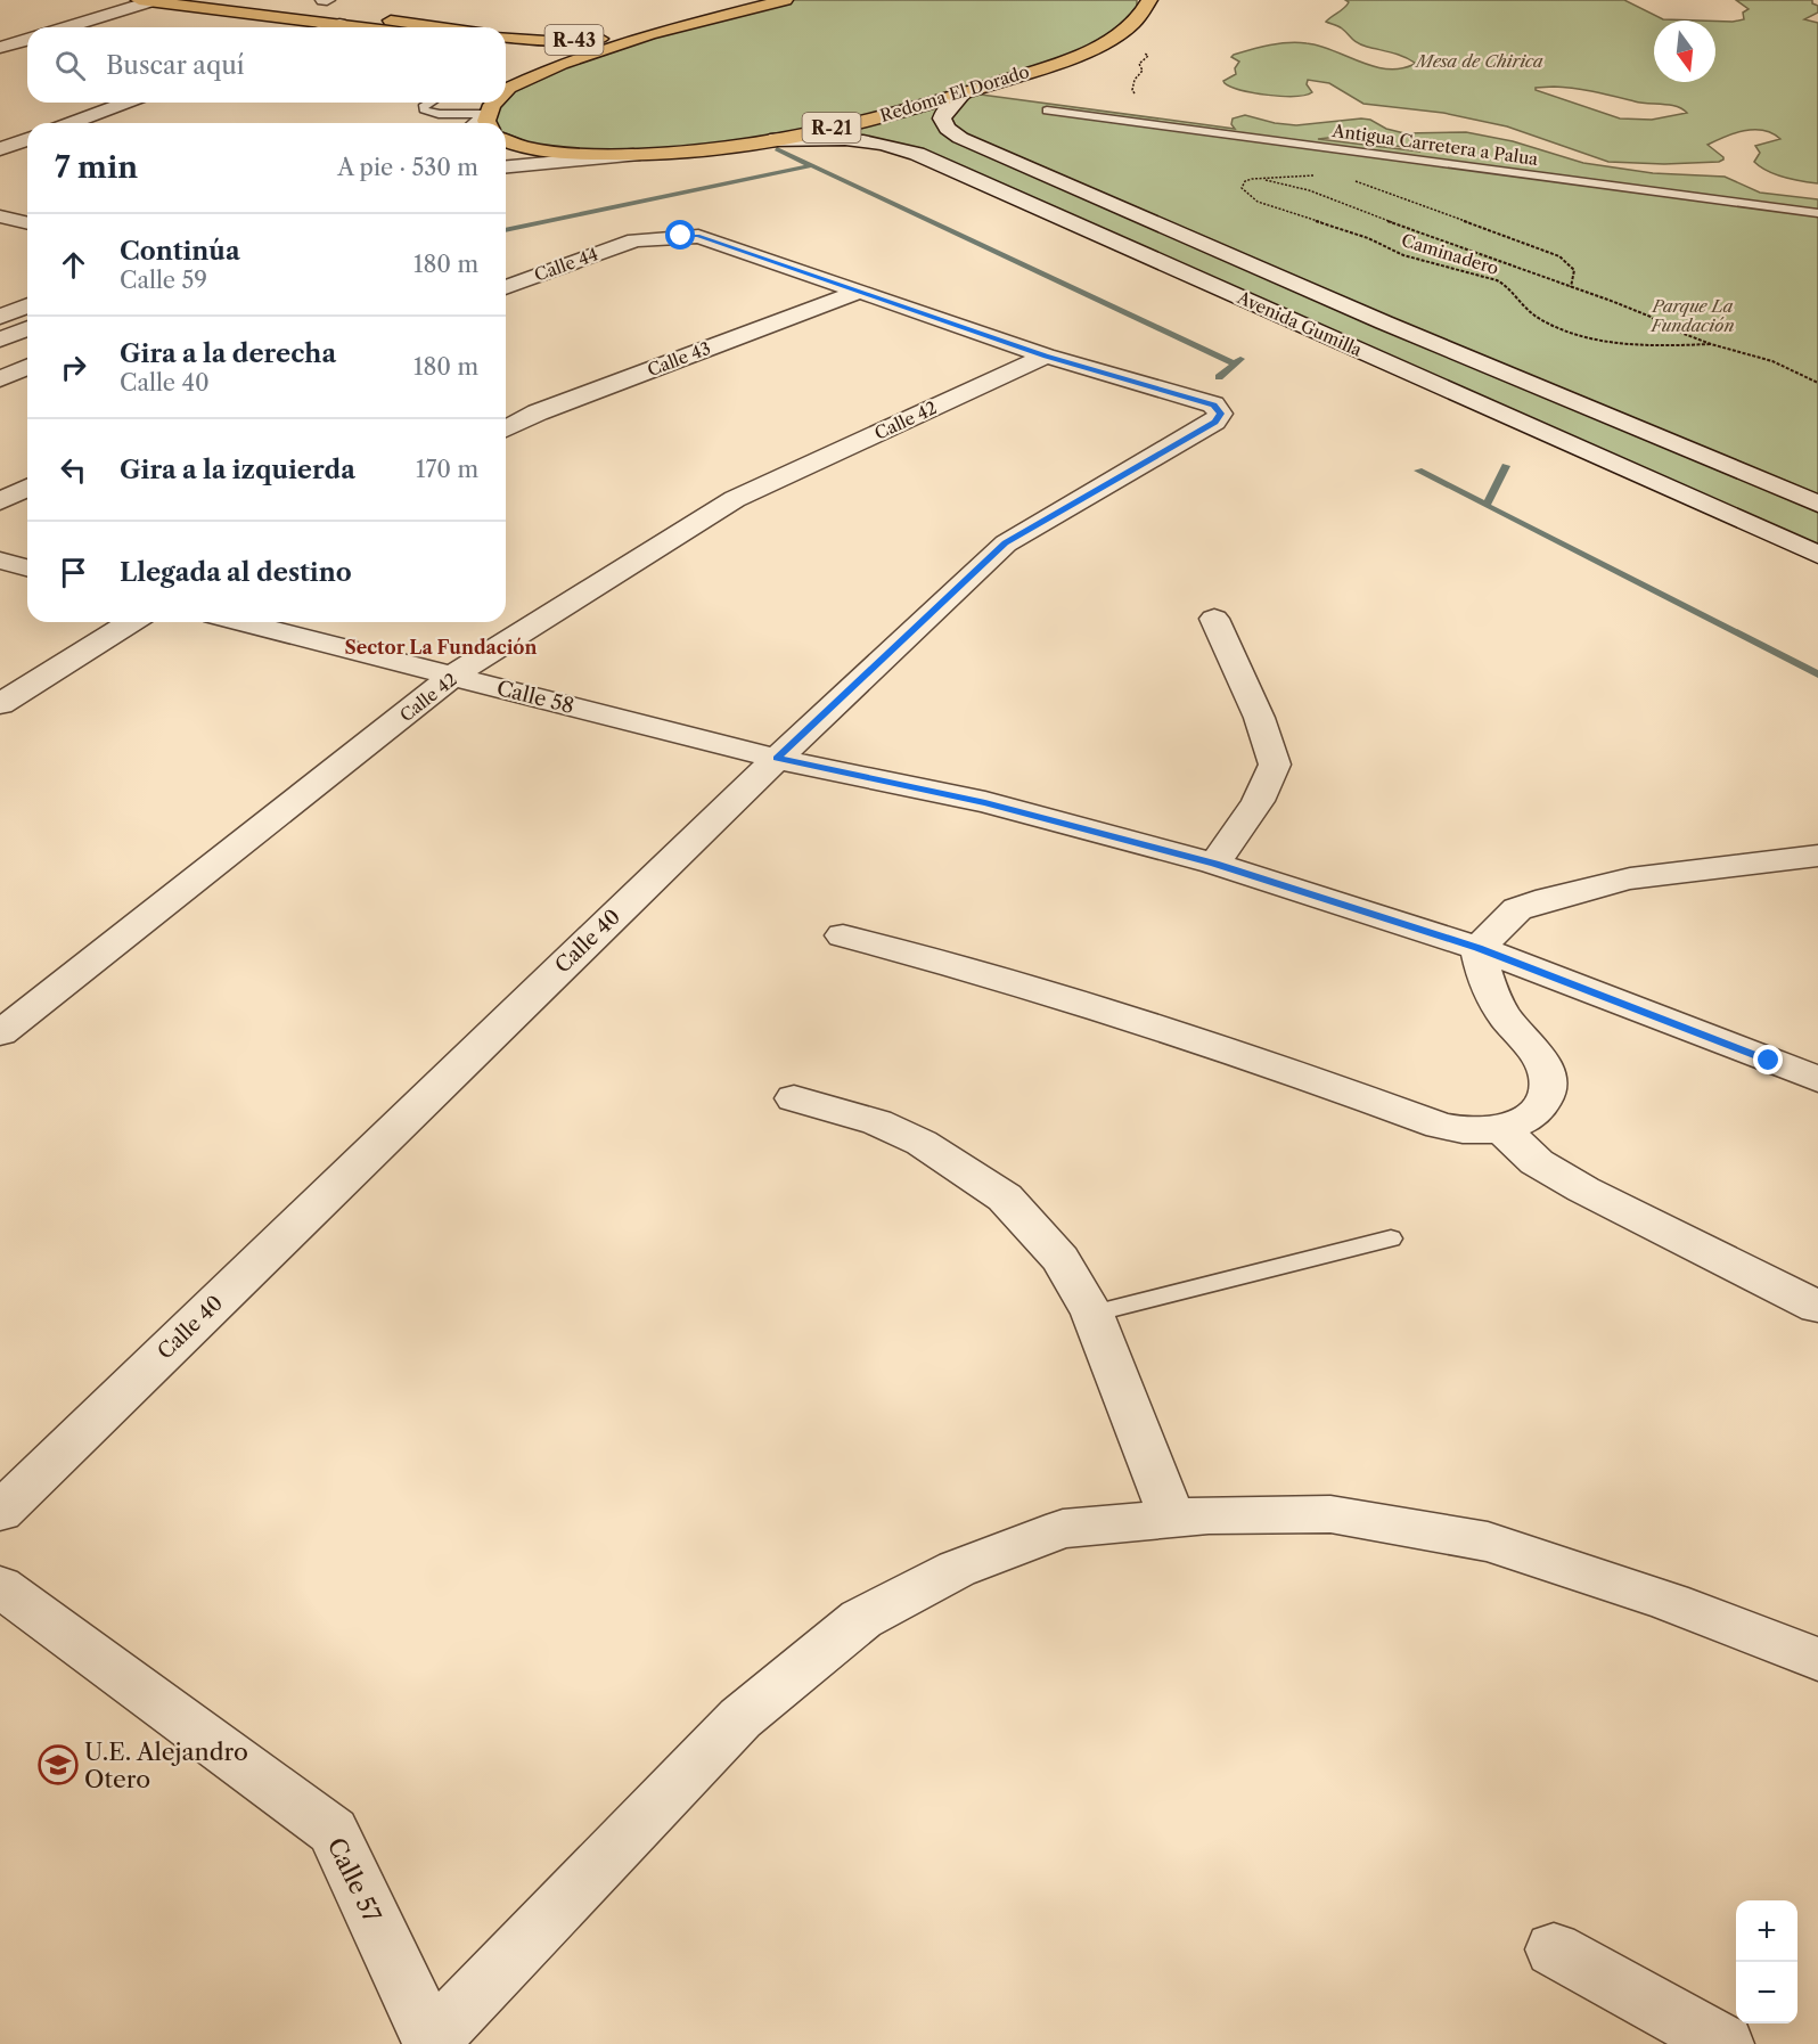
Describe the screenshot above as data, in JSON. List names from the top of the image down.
{
  "streets": {
    "main road": ["R-43", "Redoma El Dorado", "R-21"],
    "street": [
      "Calle 44",
      "Avenida Gumilla",
      "Calle 43",
      "Calle 42",
      "Calle 58",
      "Calle 40",
      "Calle 57"
    ],
    "lane": ["Antigua Carretera a Palua"],
    "path": ["Caminadero"]
  },
  "crossings": [
    ["Redoma El Dorado", "Avenida Gumilla"],
    ["Calle 44", "Calle 43"],
    ["Calle 44", "Calle 42"],
    ["Calle 44", "Calle 40"],
    ["Calle 42", "Calle 58"],
    ["Calle 58", "Calle 40"]
  ],
  "districts": ["Sector La Fundación"],
  "parks": ["Mesa de Chirica", "Parque La Fundación"],
  "places": {
    "school or university": ["U.E. Alejandro Otero"]
  },
  "north": "bottom",
  "page": {
    "search": "Buscar aquí",
    "heading": ["7 min", "A pie · 530 m"],
    "list": [
      ["Continúa", "Calle 59", "180 m"],
      ["Gira a la derecha", "Calle 40", "180 m"],
      ["Gira a la izquierda", "170 m"],
      "Llegada al destino"
    ],
    "map_buttons": ["+", "−"]
  }
}
